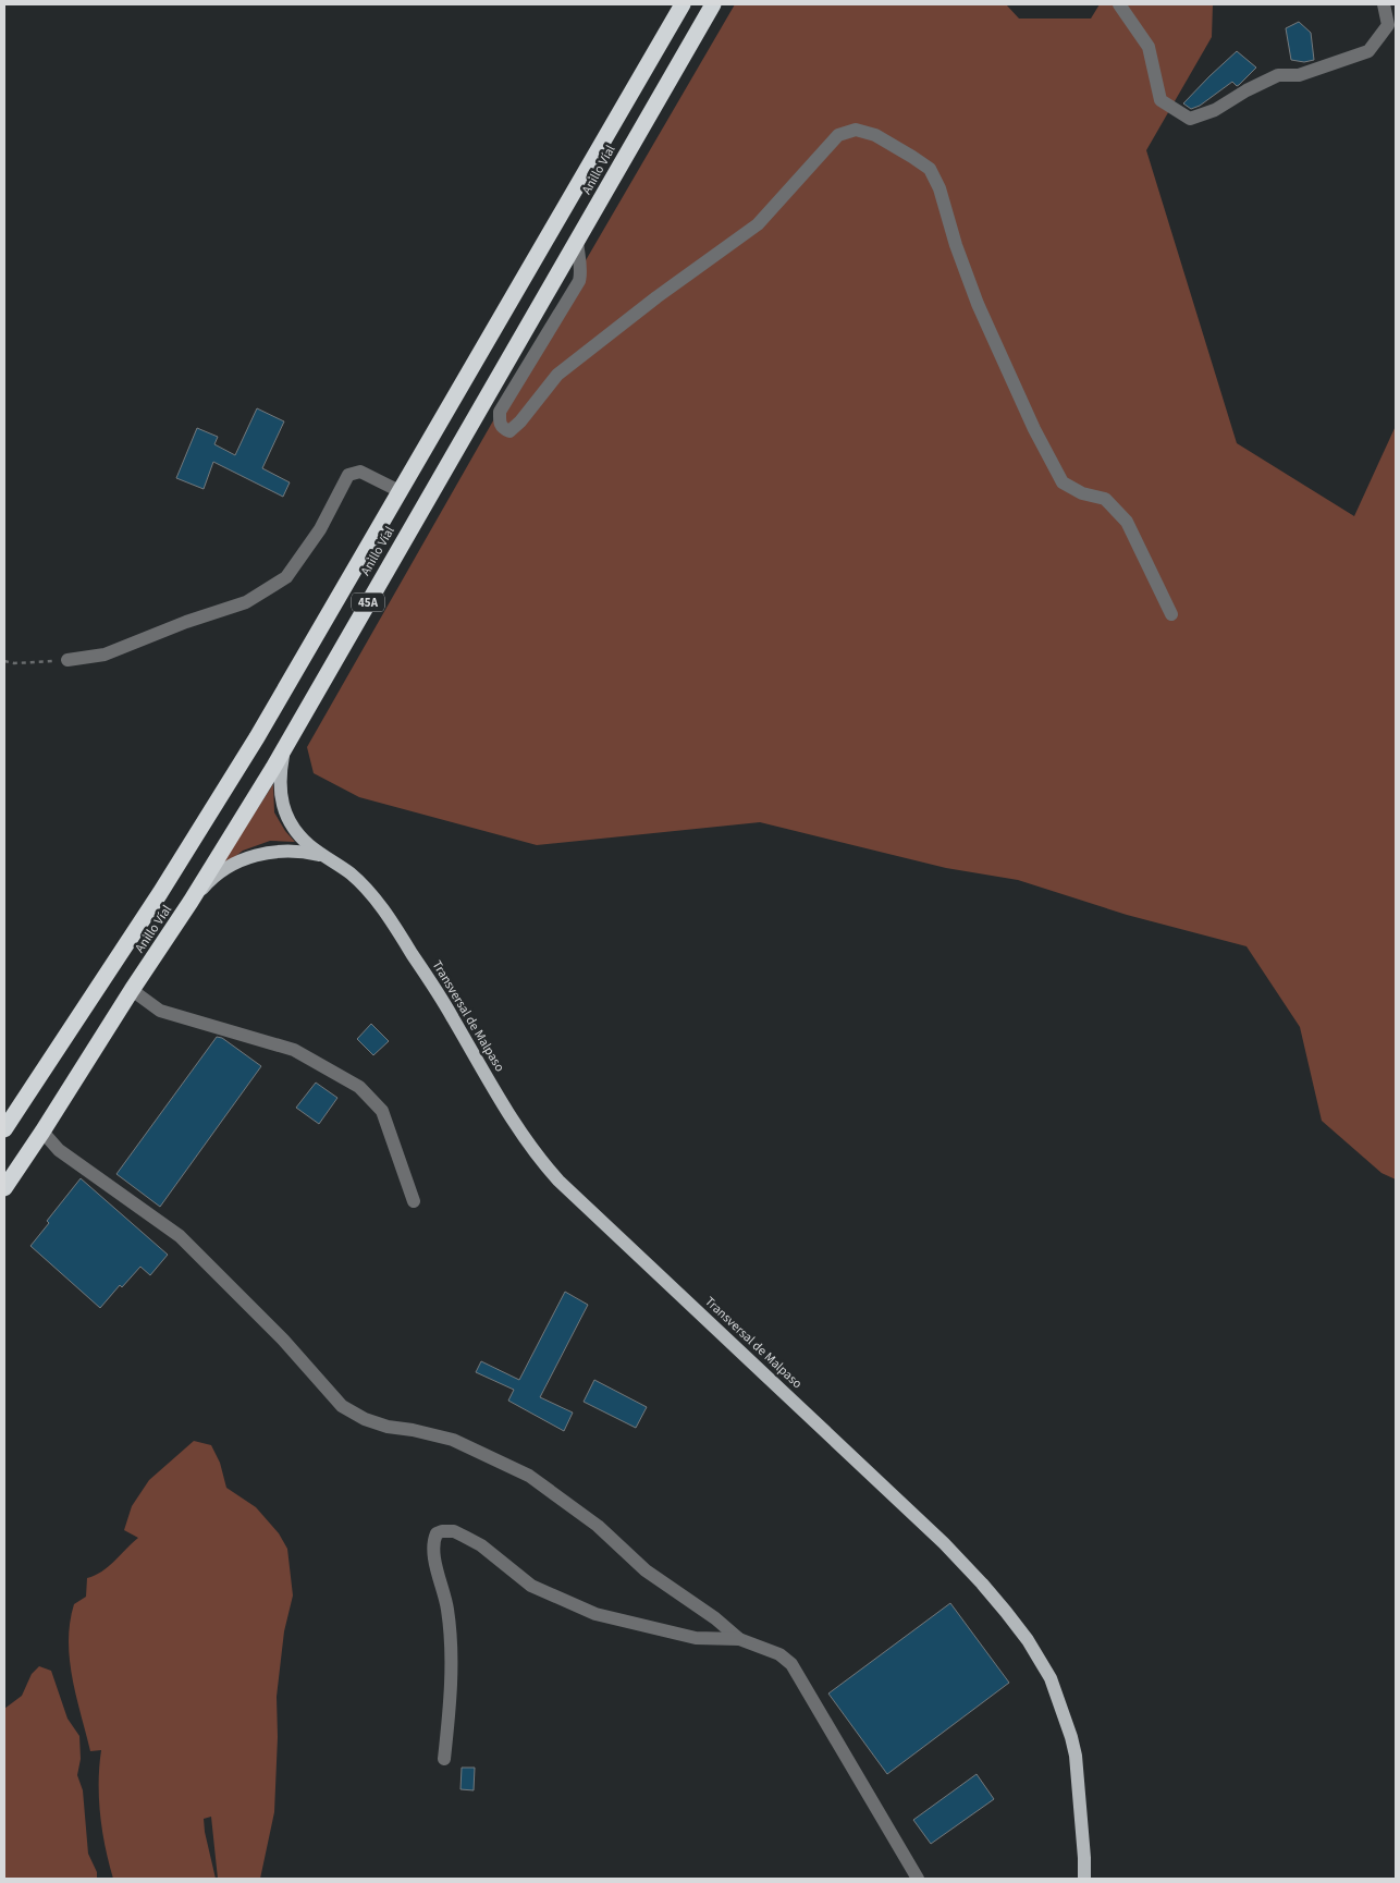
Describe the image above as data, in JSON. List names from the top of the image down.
{
  "streets": {
    "highway": ["Anillo Víal", "45A"],
    "main road": ["Transversal de Malpaso"]
  },
  "crossings": [
    ["Anillo Víal", "Transversal de Malpaso"]
  ]
}
